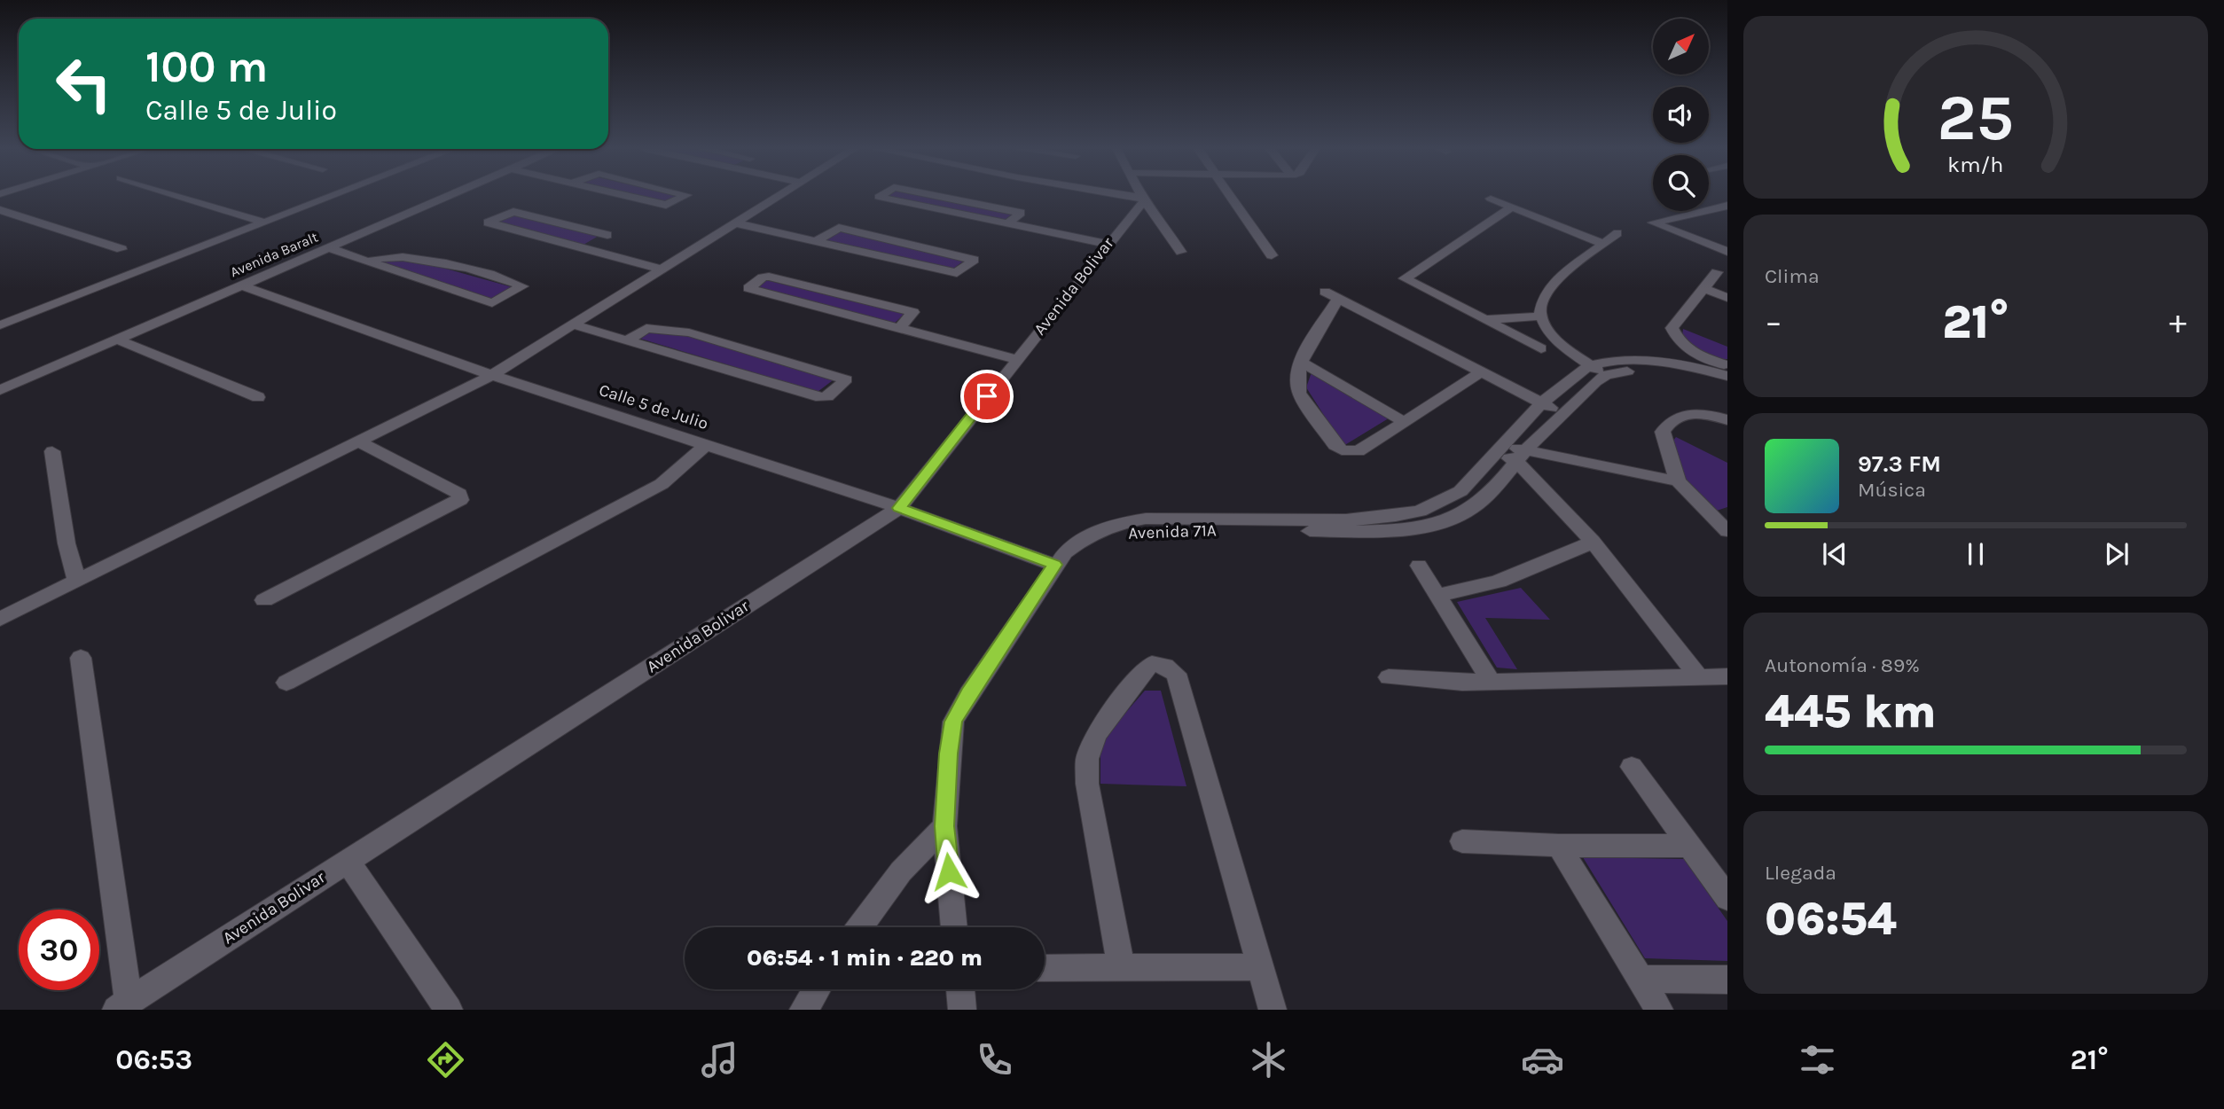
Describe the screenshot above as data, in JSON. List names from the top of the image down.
{
  "streets": {
    "street": [
      "Avenida Baralt",
      "Avenida Bolivar",
      "Calle 5 de Julio",
      "Avenida 71A"
    ]
  },
  "crossings": [
    ["Avenida Baralt", "Calle 5 de Julio"],
    ["Avenida Bolivar", "Calle 5 de Julio"]
  ],
  "north": "top right",
  "page": {
    "turn": ["100 m", "Calle 5 de Julio"],
    "tile": [
      "Clima",
      ["Autonomía · 89%", "445 km"],
      ["Llegada", "06:54"]
    ],
    "heat": ["−", "21°", "+"],
    "song": ["97.3 FM", "Música"],
    "limit": "30",
    "trip": "06:54 · 1 min · 220 m",
    "tabs": ["06:53", "21°"],
    "gauge": ["25", "km/h"]
  }
}
